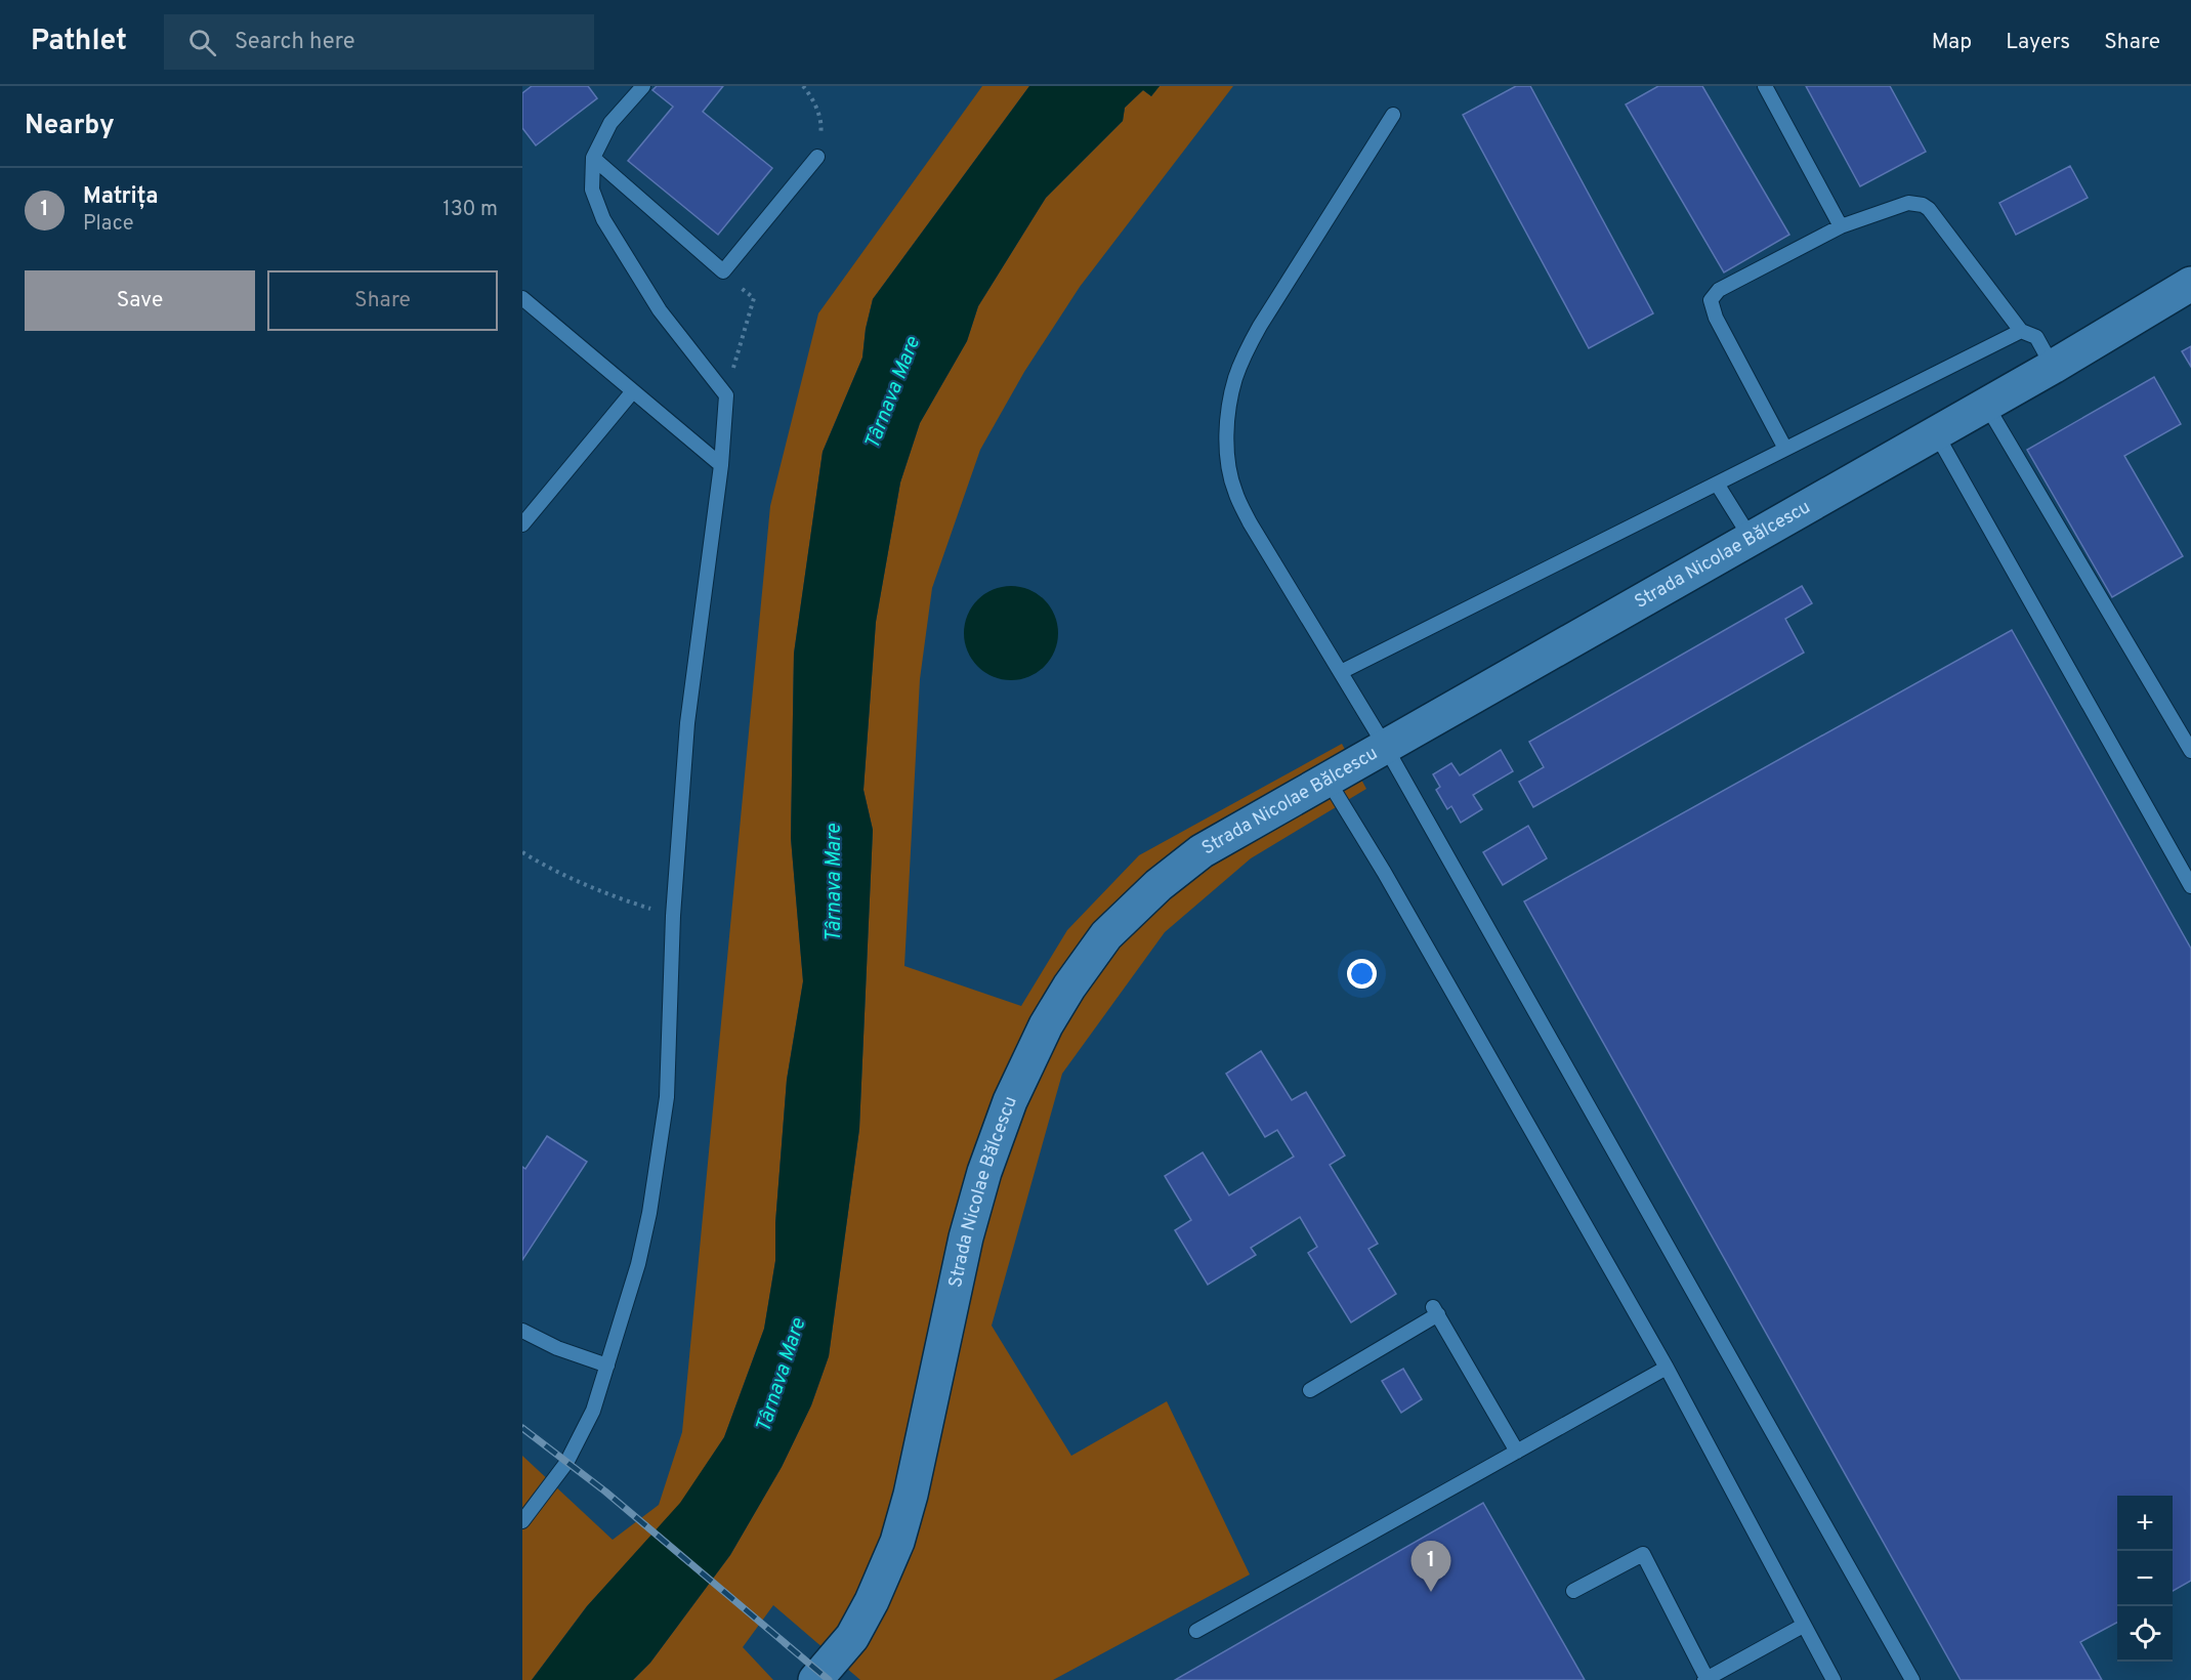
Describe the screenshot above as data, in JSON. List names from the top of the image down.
{
  "streets": {
    "main road": ["Strada Nicolae Bălcescu"]
  },
  "water": ["Târnava Mare"],
  "page": {
    "header": "Pathlet",
    "search": "Search here",
    "nav": ["Map", "Layers", "Share"],
    "heading": "Nearby",
    "list": [
      {
        "mark": "1",
        "name": "Matrița",
        "note": "Place",
        "value": "130 m"
      }
    ],
    "buttons": ["Save", "Share"],
    "map_buttons": ["+", "−"],
    "pins": "1"
  }
}
